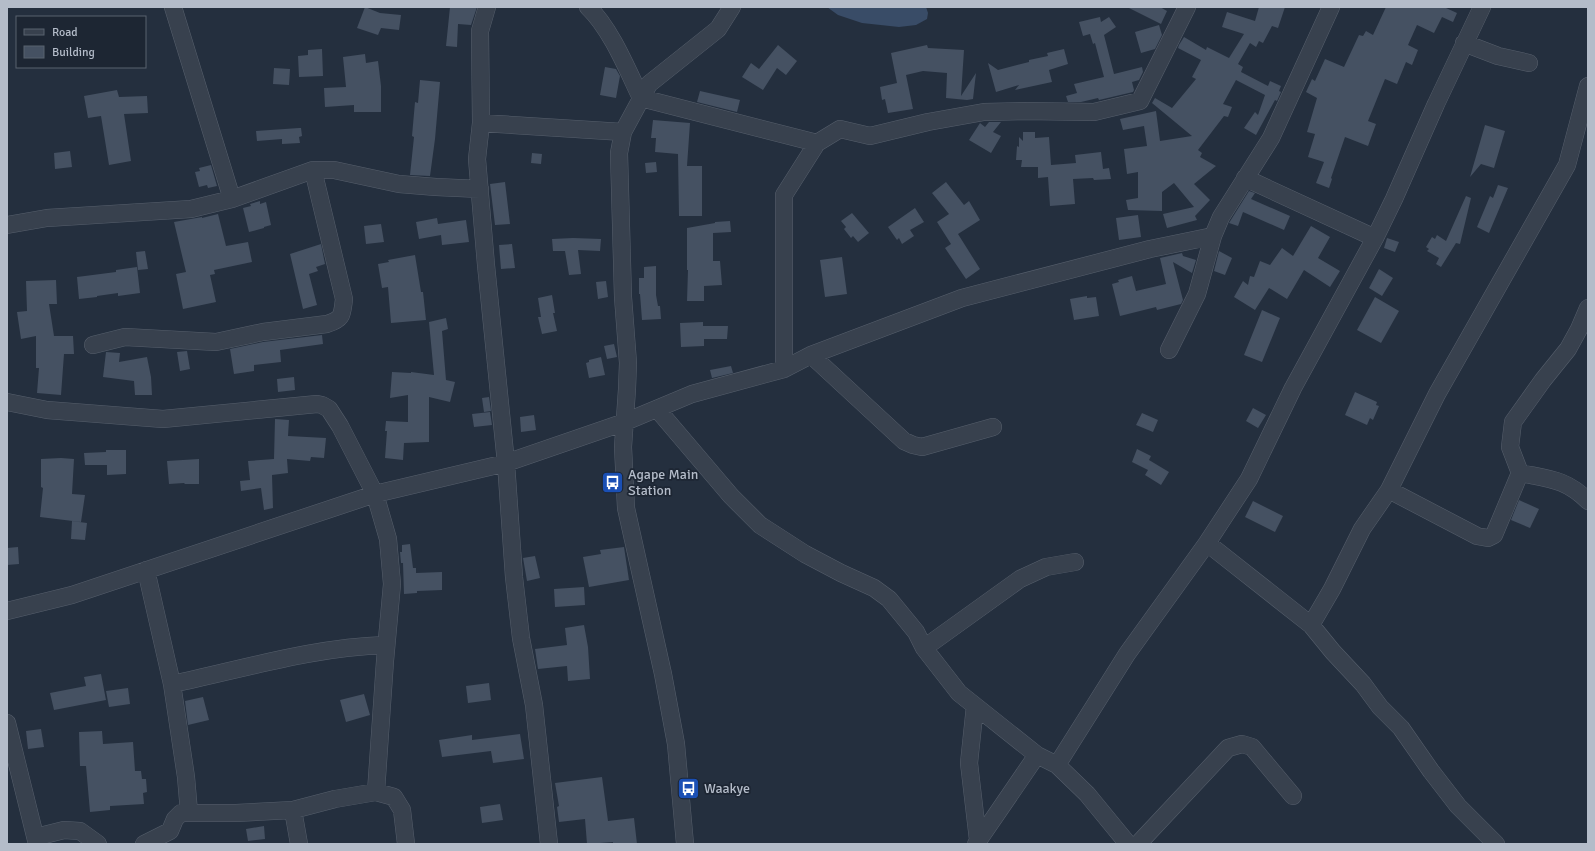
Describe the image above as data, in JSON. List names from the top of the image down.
{
  "places": {
    "bus stop": ["Agape Main Station", "Waakye"]
  },
  "legend": ["Road", "Building"]
}
